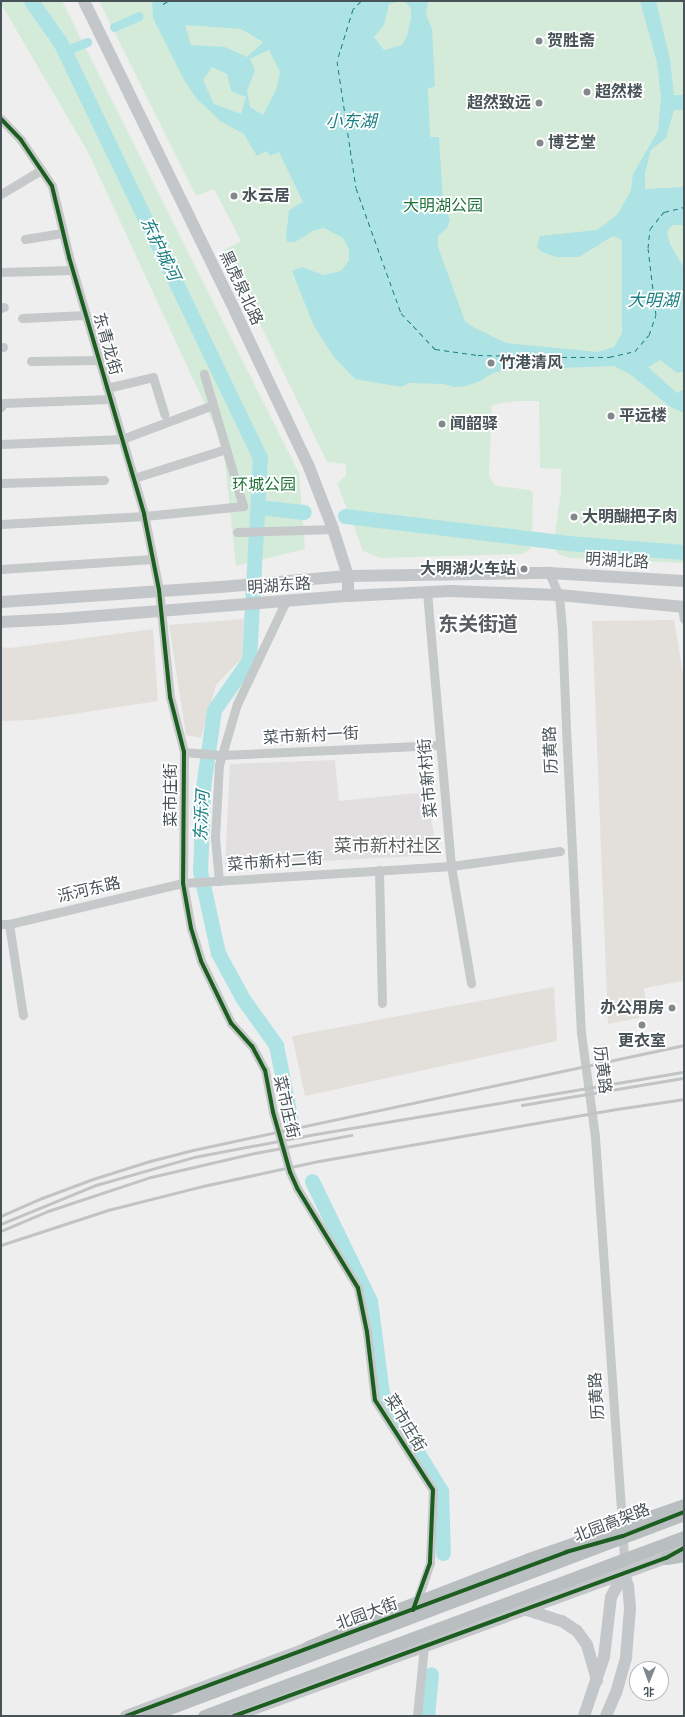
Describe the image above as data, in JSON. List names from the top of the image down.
{
  "streets": {
    "highway": ["北园高架路"],
    "main road": [
      "黑虎泉北路",
      "明湖北路",
      "明湖东路",
      "历黄路",
      "北园大街"
    ],
    "street": [
      "东青龙街",
      "菜市新村一街",
      "菜市新村街",
      "菜市庄街",
      "菜市新村二街",
      "泺河东路"
    ]
  },
  "crossings": [
    ["黑虎泉北路", "明湖东路"],
    ["东青龙街", "明湖东路"],
    ["东青龙街", "菜市庄街"],
    ["明湖北路", "明湖东路"],
    ["明湖北路", "历黄路"],
    ["明湖东路", "历黄路"],
    ["明湖东路", "菜市新村街"],
    ["明湖东路", "菜市庄街"],
    ["菜市新村一街", "菜市新村街"],
    ["菜市新村一街", "菜市庄街"],
    ["历黄路", "北园大街"],
    ["菜市新村街", "菜市新村二街"],
    ["菜市庄街", "菜市新村二街"],
    ["菜市庄街", "泺河东路"],
    ["菜市庄街", "北园大街"],
    ["菜市新村二街", "泺河东路"],
    ["北园高架路", "北园大街"]
  ],
  "districts": ["东关街道", "菜市新村社区"],
  "water": [
    "小东湖",
    "东护城河",
    "大明湖",
    "东泺河"
  ],
  "parks": ["大明湖公园", "环城公园"],
  "places": [
    "贺胜斋",
    "超然楼",
    "超然致远",
    "博艺堂",
    "水云居",
    "竹港清风",
    "平远楼",
    "闻韶驿",
    "大明醐把子肉",
    "大明湖火车站",
    "办公用房",
    "更衣室"
  ],
  "north": "bottom"
}
